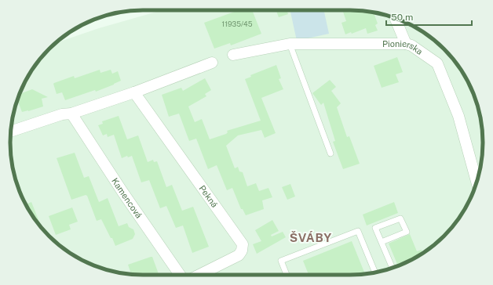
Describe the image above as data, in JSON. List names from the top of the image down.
{
  "streets": {
    "street": ["Pionierska", "Pekná", "Kamencová"]
  },
  "districts": ["ŠVÁBY"],
  "house_numbers": ["11935/45"],
  "scale_bar": "50 m"
}
